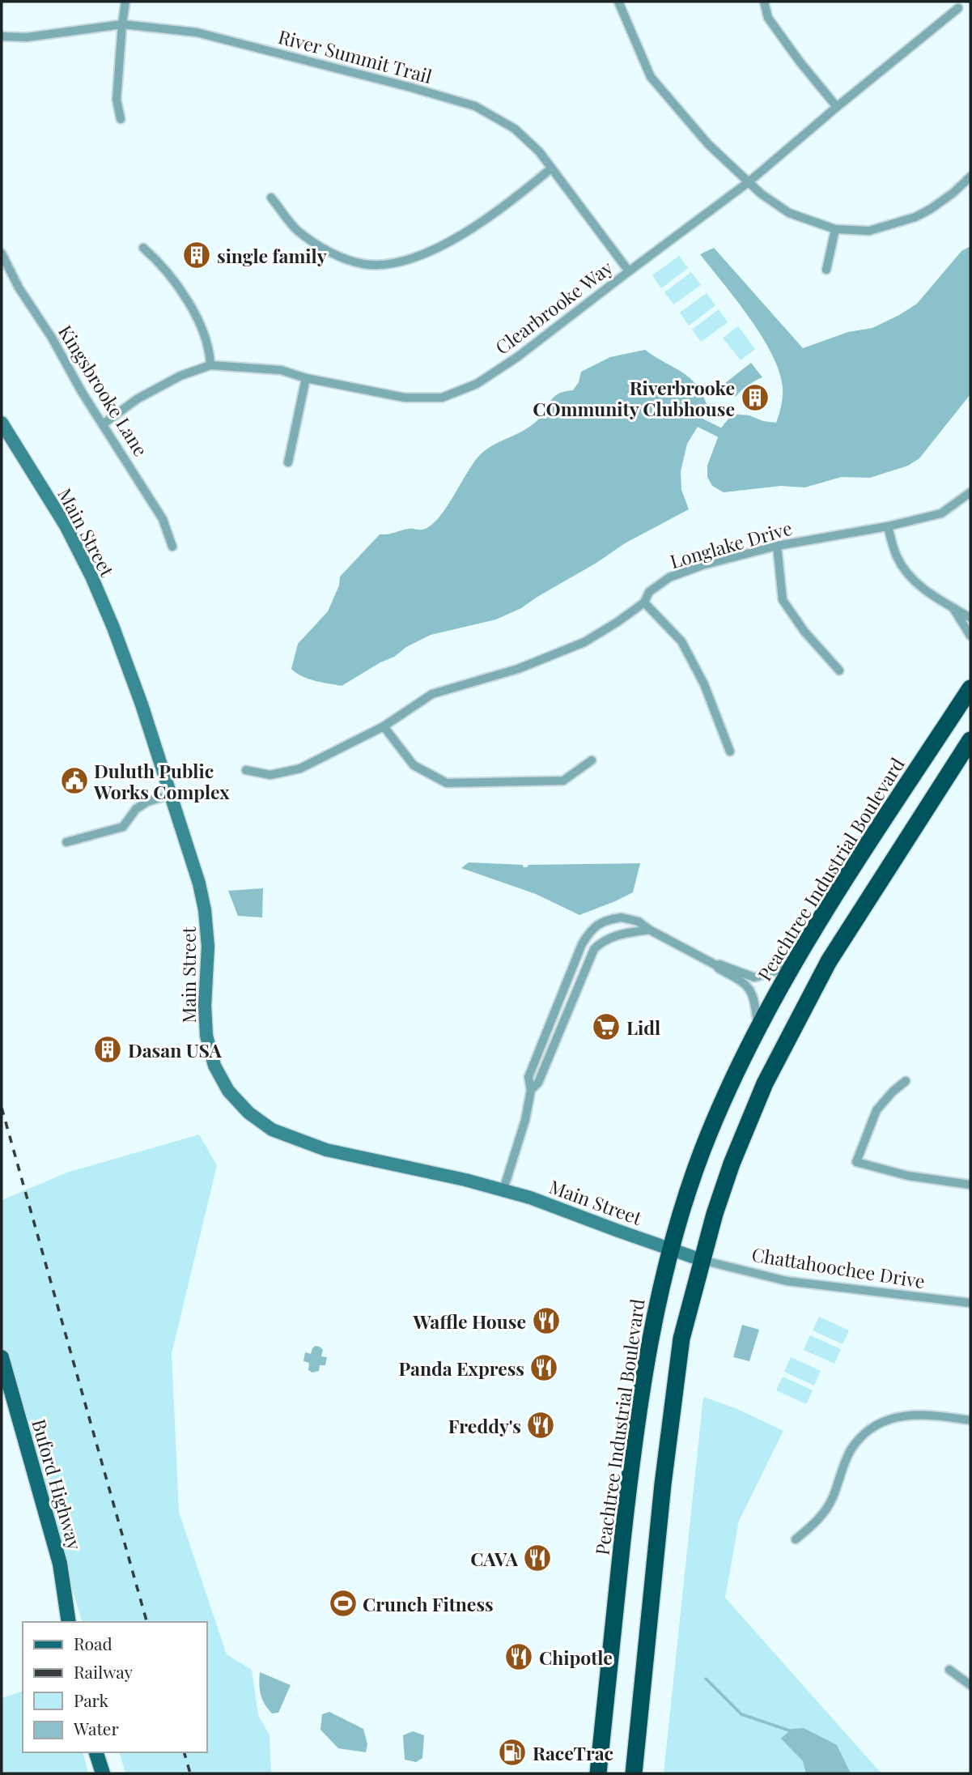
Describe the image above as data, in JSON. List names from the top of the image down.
{
  "streets": {
    "highway": ["Peachtree Industrial Boulevard"],
    "main road": ["Buford Highway"],
    "street": [
      "River Summit Trail",
      "Clearbrooke Way",
      "Kingsbrooke Lane",
      "Main Street",
      "Longlake Drive",
      "Chattahoochee Drive"
    ]
  },
  "crossings": [
    ["River Summit Trail", "Clearbrooke Way"],
    ["Clearbrooke Way", "Kingsbrooke Lane"],
    ["Main Street", "Peachtree Industrial Boulevard"],
    ["Main Street", "Chattahoochee Drive"]
  ],
  "places": {
    "building": ["single family", "Riverbrooke COmmunity Clubhouse", "Dasan USA"],
    "public building": ["Duluth Public Works Complex"],
    "supermarket": ["Lidl"],
    "restaurant": [
      "Waffle House",
      "Panda Express",
      "Freddy's",
      "CAVA",
      "Chipotle"
    ],
    "sports": ["Crunch Fitness"],
    "fuel station": ["RaceTrac"]
  },
  "legend": [
    "Road",
    "Railway",
    "Park",
    "Water"
  ]
}
